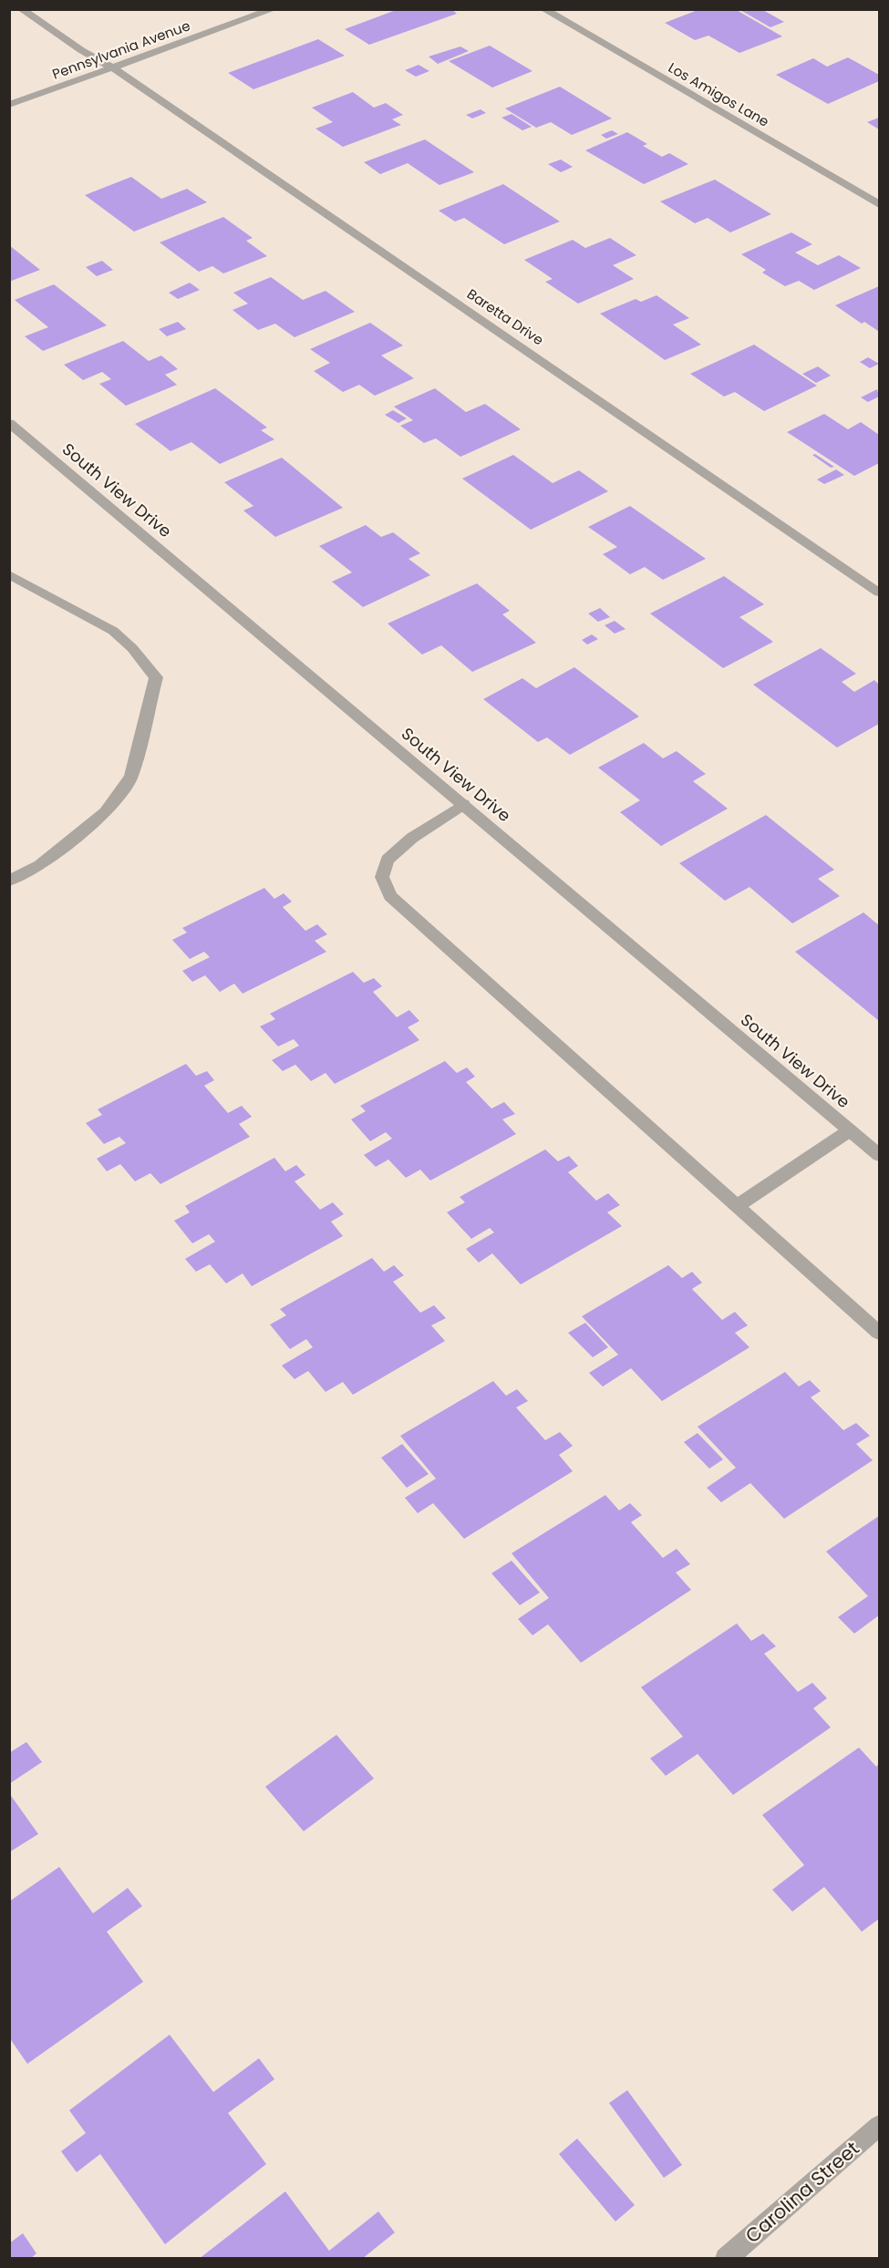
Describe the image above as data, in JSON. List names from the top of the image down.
{
  "streets": {
    "street": [
      "Pennsylvania Avenue",
      "Los Amigos Lane",
      "Baretta Drive",
      "South View Drive",
      "Carolina Street"
    ]
  },
  "crossings": [
    ["Pennsylvania Avenue", "Baretta Drive"]
  ]
}
